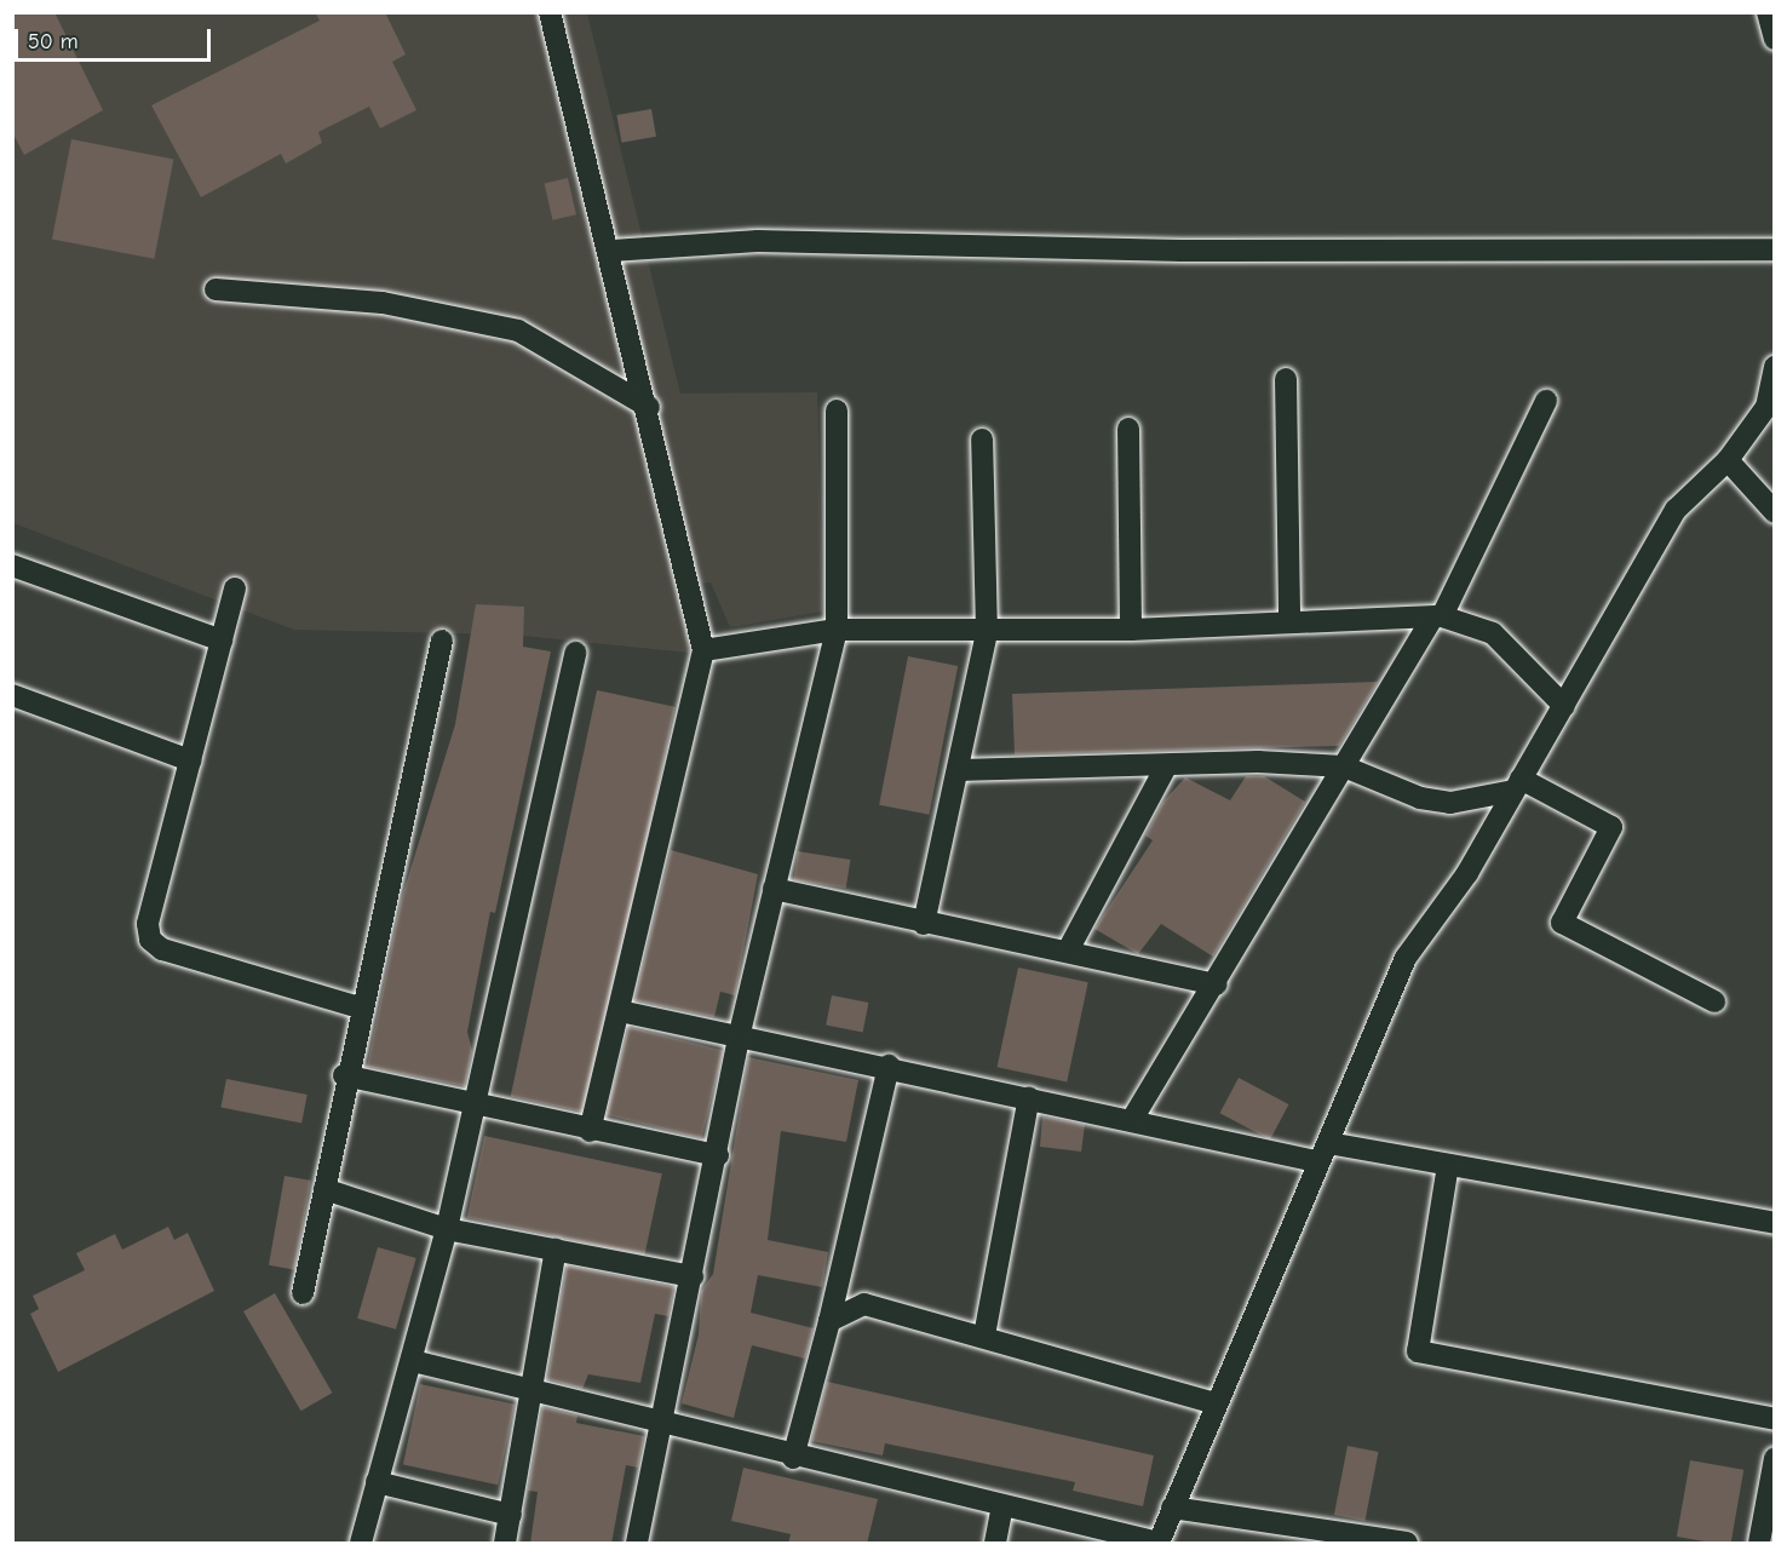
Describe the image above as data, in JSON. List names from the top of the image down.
{
  "scale_bar": "50 m"
}
